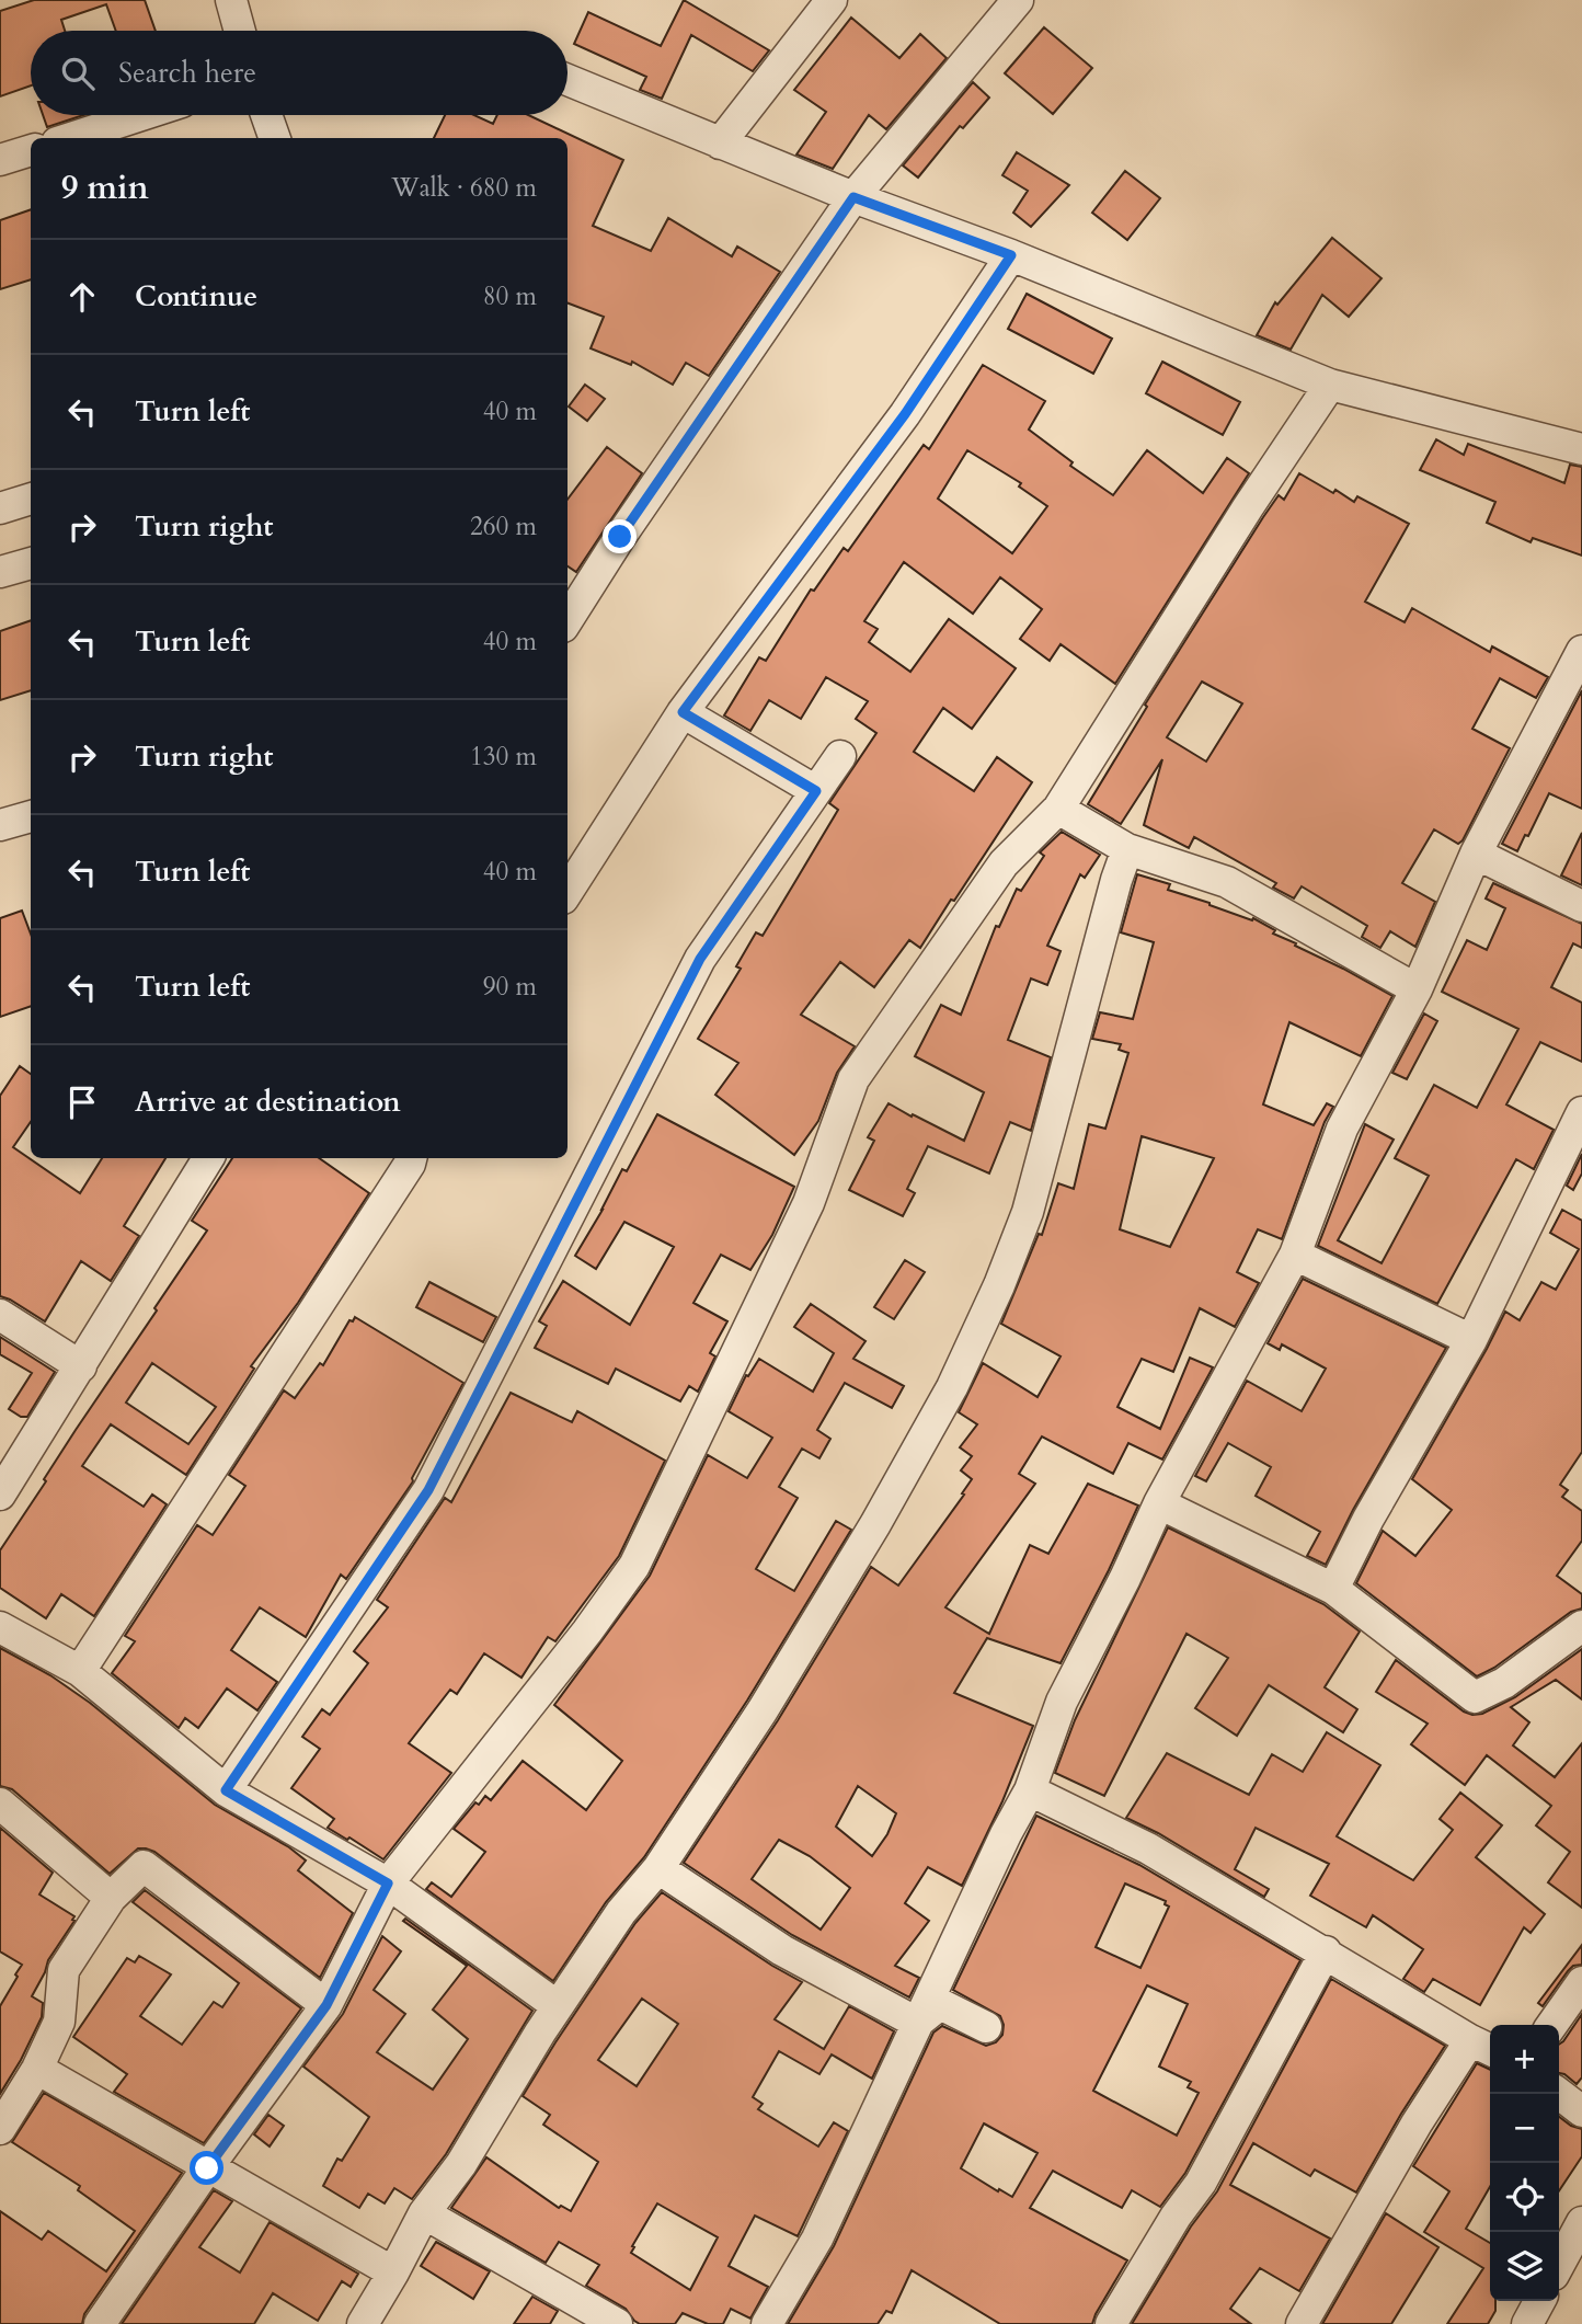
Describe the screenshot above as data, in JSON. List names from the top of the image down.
{
  "page": {
    "search": "Search here",
    "heading": ["9 min", "Walk · 680 m"],
    "list": [
      ["Continue", "80 m"],
      ["Turn left", "40 m"],
      ["Turn right", "260 m"],
      ["Turn left", "40 m"],
      ["Turn right", "130 m"],
      ["Turn left", "40 m"],
      ["Turn left", "90 m"],
      "Arrive at destination"
    ],
    "map_buttons": ["+", "−"]
  }
}
